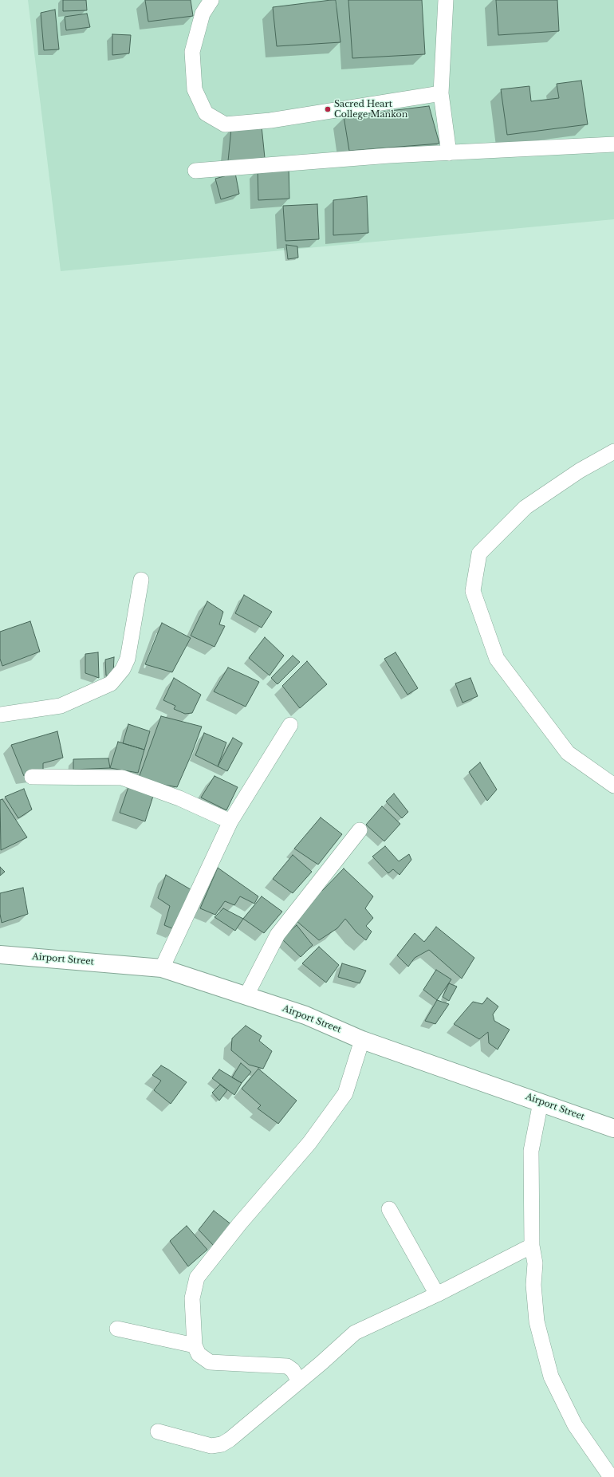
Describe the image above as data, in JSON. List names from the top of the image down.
{
  "streets": {
    "highway": ["Airport Street"]
  },
  "places": ["Sacred Heart College Mankon"]
}
